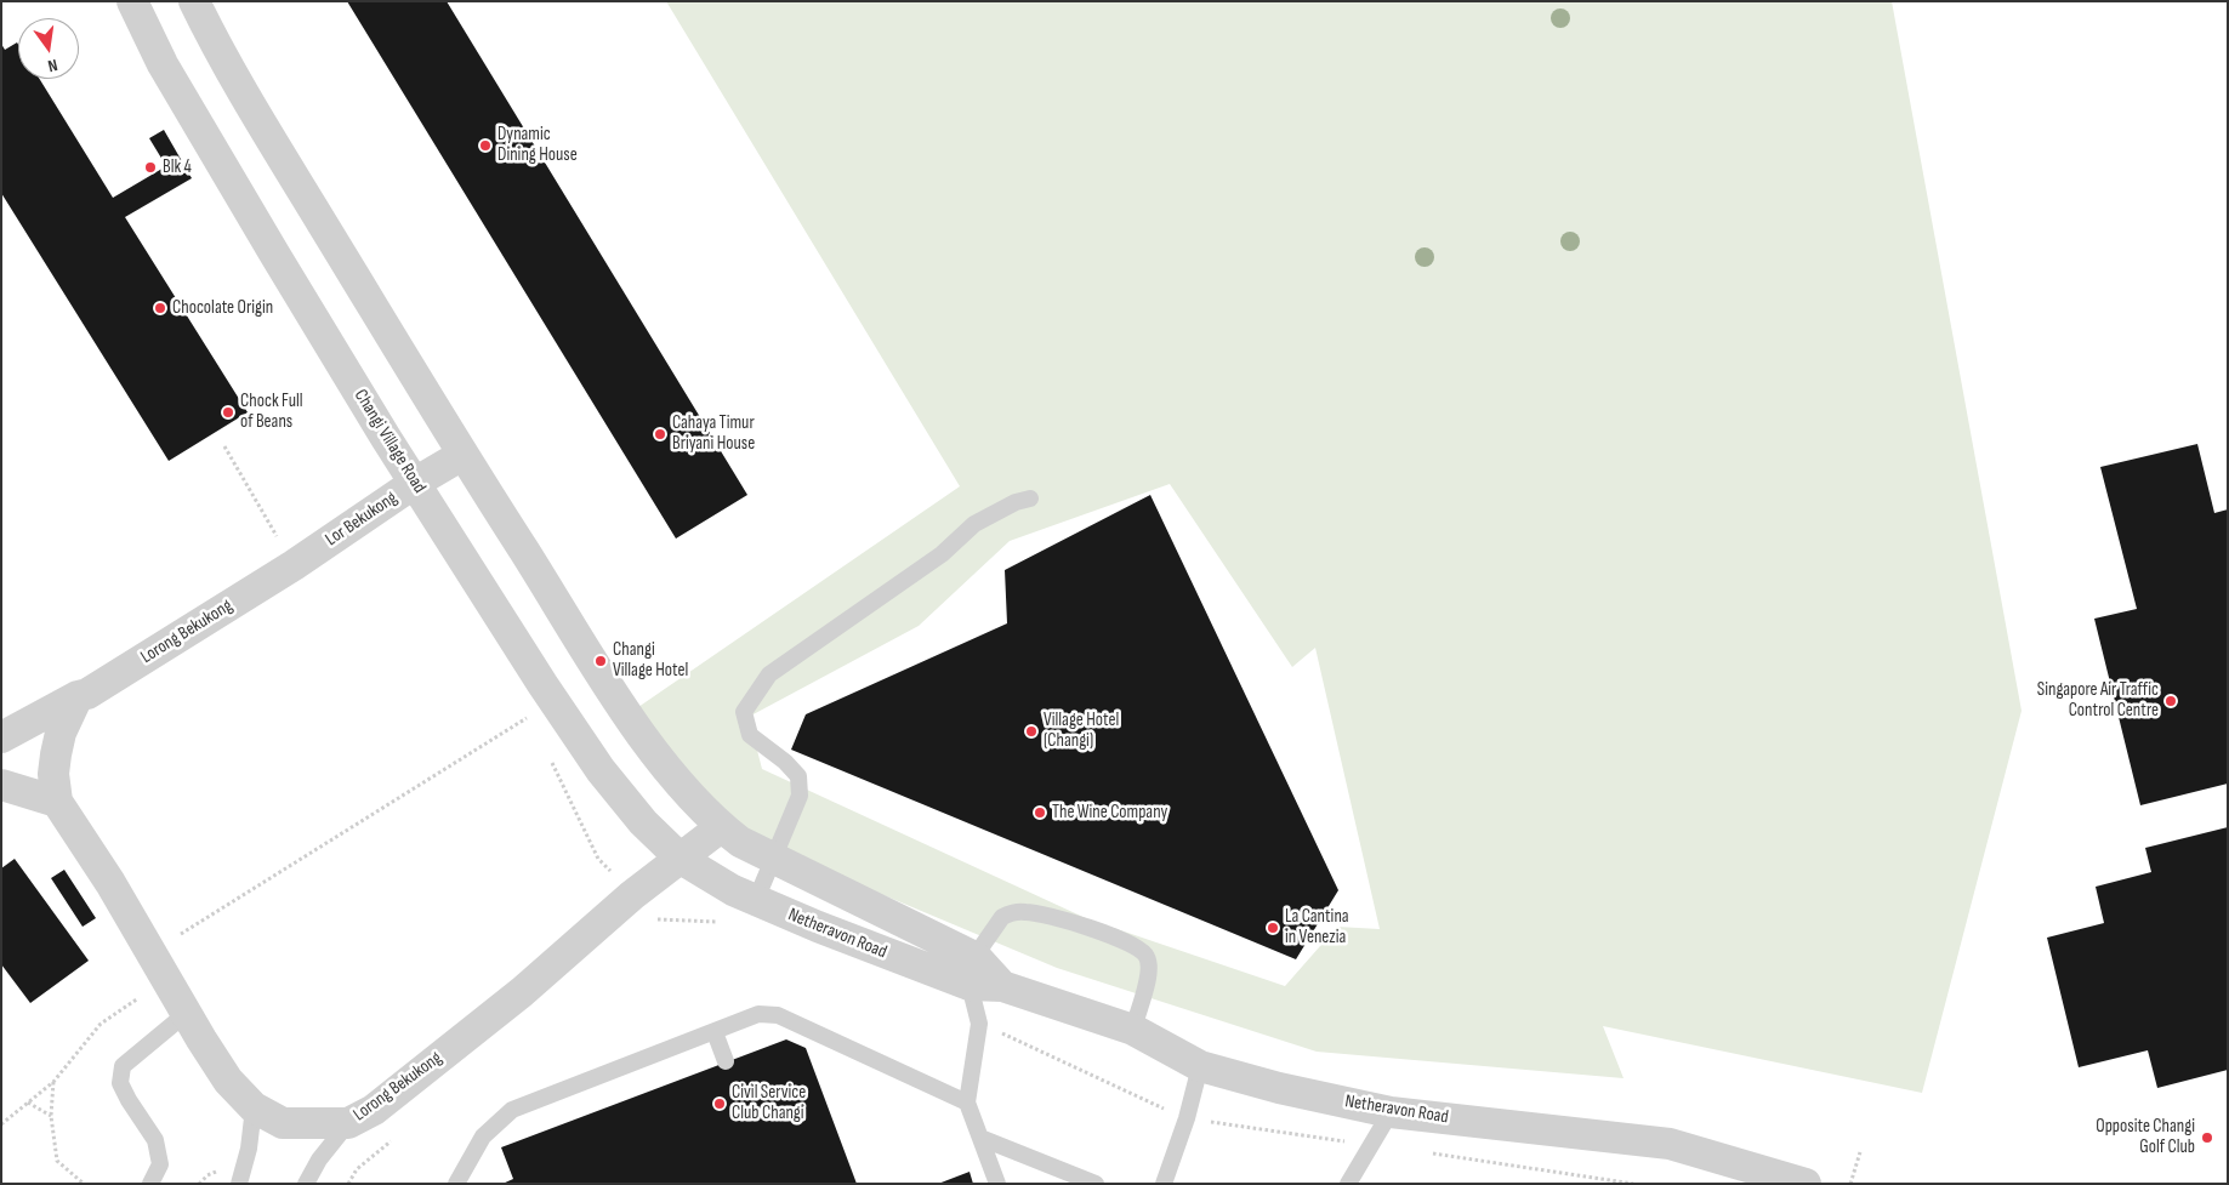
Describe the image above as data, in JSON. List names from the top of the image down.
{
  "streets": {
    "street": [
      "Changi Village Road",
      "Lor Bekukong",
      "Lorong Bekukong",
      "Netheravon Road"
    ]
  },
  "crossings": [
    ["Changi Village Road", "Lor Bekukong"],
    ["Changi Village Road", "Lorong Bekukong"],
    ["Changi Village Road", "Netheravon Road"],
    ["Lor Bekukong", "Lorong Bekukong"],
    ["Lorong Bekukong", "Netheravon Road"]
  ],
  "places": [
    "Dynamic Dining House",
    "Blk 4",
    "Chocolate Origin",
    "Chock Full of Beans",
    "Cahaya Timur Briyani House",
    "Changi Village Hotel",
    "Singapore Air Traffic Control Centre",
    "Village Hotel (Changi)",
    "The Wine Company",
    "La Cantina in Venezia",
    "Civil Service Club Changi",
    "Opposite Changi Golf Club"
  ],
  "north": "bottom"
}
